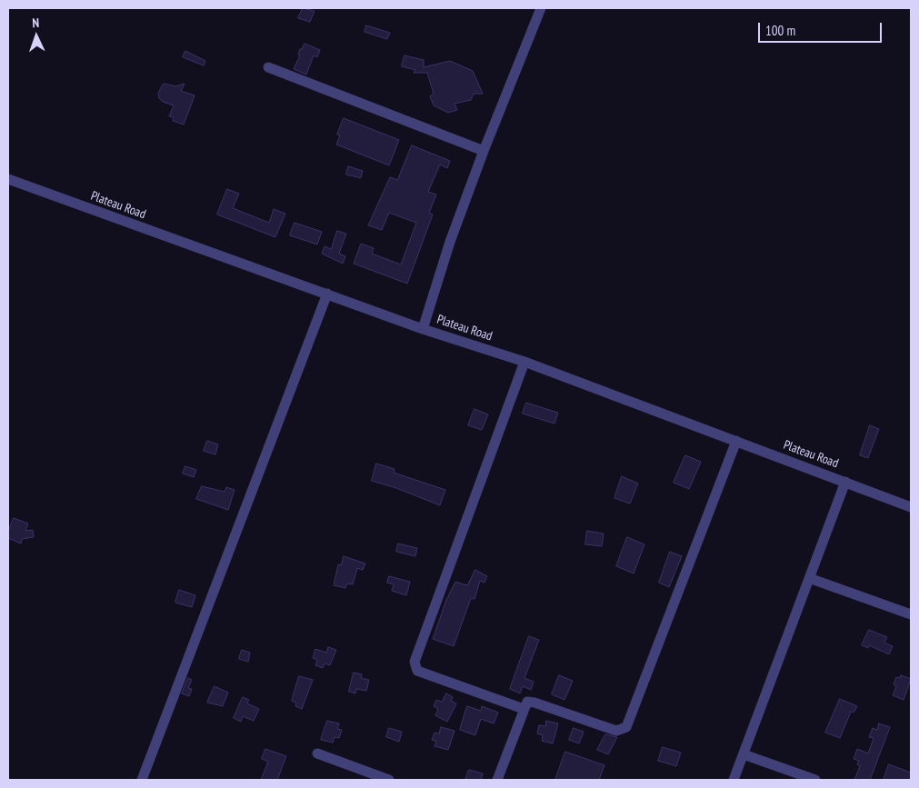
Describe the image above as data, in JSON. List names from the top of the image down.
{
  "streets": {
    "street": ["Plateau Road"]
  },
  "scale_bar": "100 m",
  "north": "top"
}
